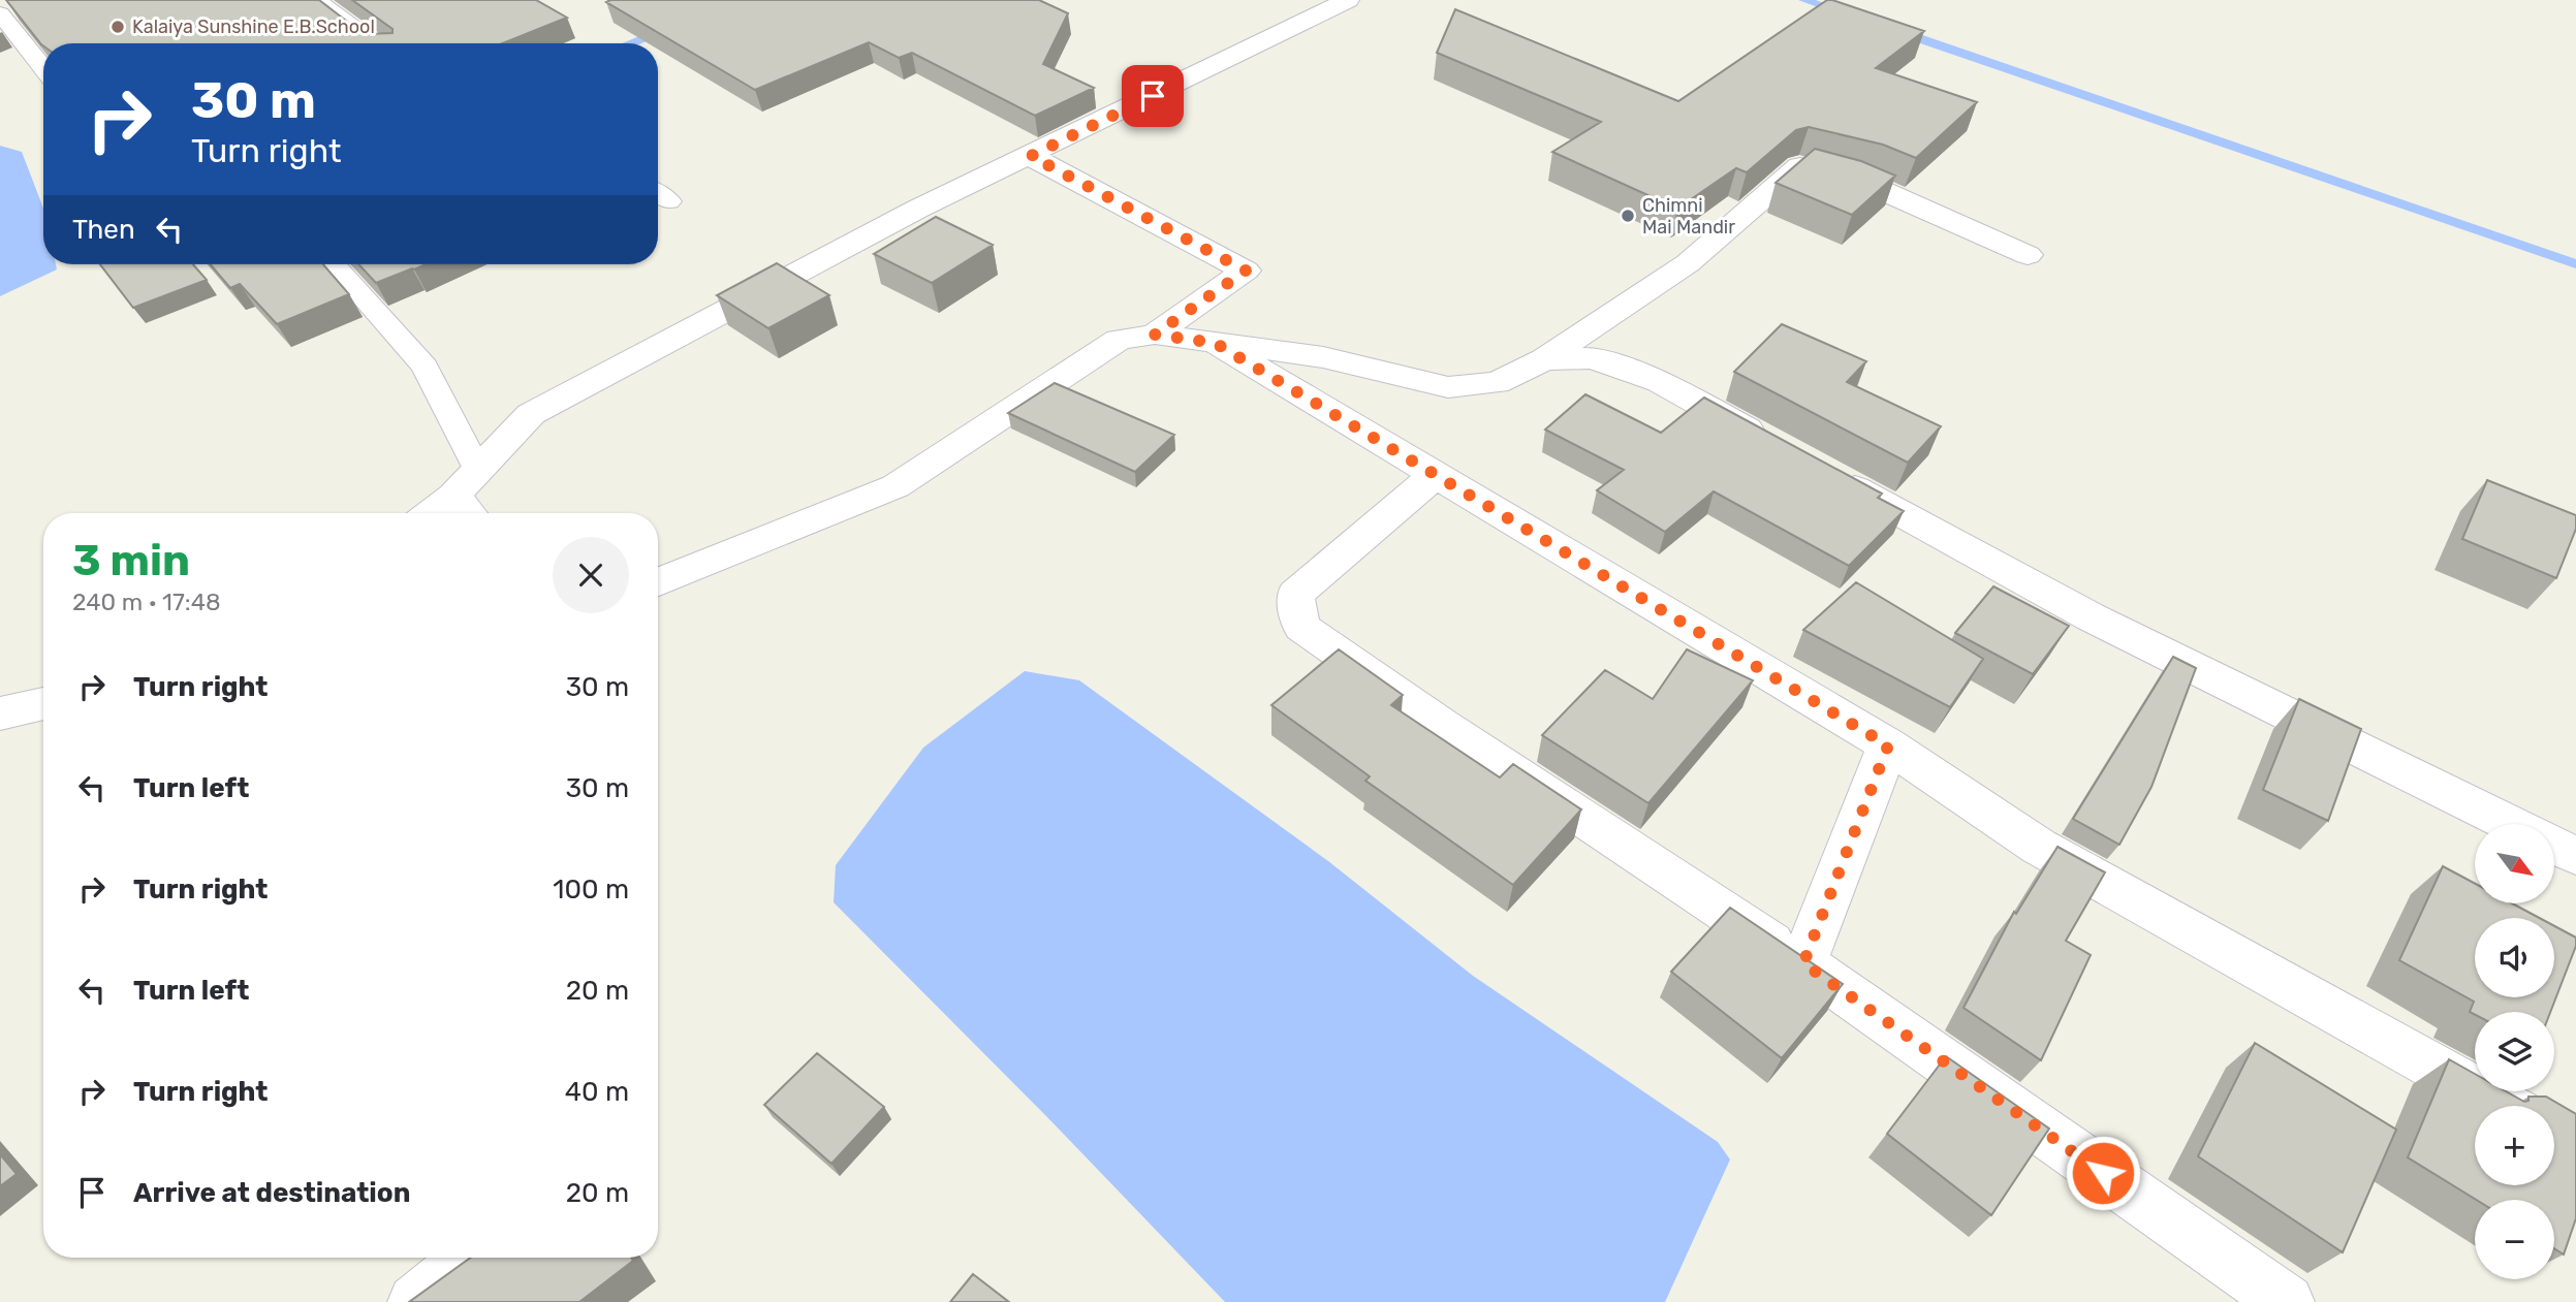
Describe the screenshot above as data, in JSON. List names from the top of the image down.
{
  "places": ["Kalaiya Sunshine E.B.School", "Chimni Mai Mandir"],
  "north": "bottom right",
  "page": {
    "turn": ["30 m", "Turn right"],
    "then": "Then",
    "heading": ["3 min", "240 m · 17:48"],
    "list": [
      {
        "name": "Turn right",
        "value": "30 m"
      },
      {
        "name": "Turn left",
        "value": "30 m"
      },
      {
        "name": "Turn right",
        "value": "100 m"
      },
      {
        "name": "Turn left",
        "value": "20 m"
      },
      {
        "name": "Turn right",
        "value": "40 m"
      },
      {
        "name": "Arrive at destination",
        "value": "20 m"
      }
    ],
    "map_buttons": ["+", "−"]
  }
}
